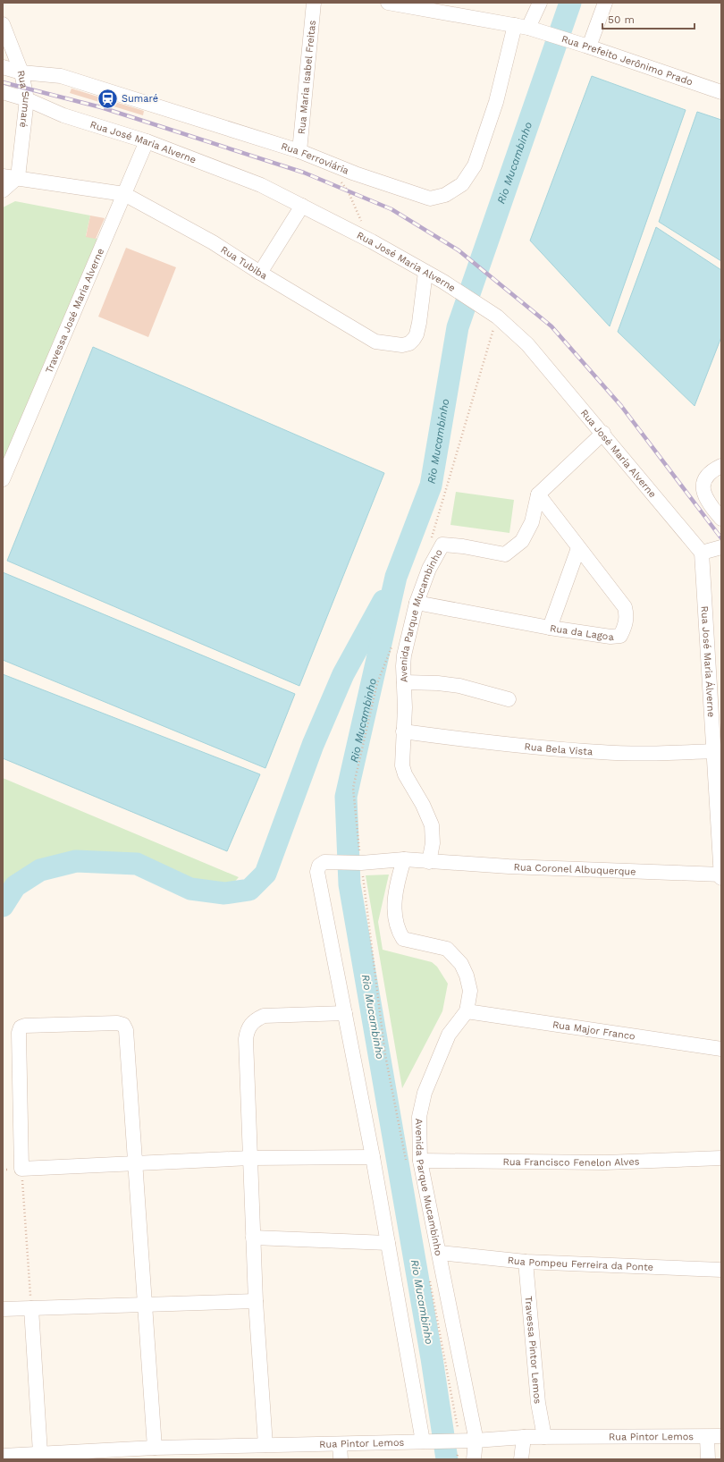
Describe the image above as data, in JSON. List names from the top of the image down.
{
  "streets": {
    "street": [
      "Rua Prefeito Jerônimo Prado",
      "Rua Maria Isabel Freitas",
      "Rua Sumaré",
      "Rua José Maria Alverne",
      "Rua Ferroviária",
      "Rua Tubiba",
      "Travessa José Maria Alverne",
      "Avenida Parque Mucambinho",
      "Rua da Lagoa",
      "Rua José Maria Álverne",
      "Rua Bela Vista",
      "Rua Coronel Albuquerque",
      "Rua Major Franco",
      "Rua Francisco Fenelon Alves",
      "Rua Pompeu Ferreira da Ponte",
      "Travessa Pintor Lemos",
      "Rua Pintor Lemos"
    ]
  },
  "crossings": [
    ["Rua Prefeito Jerônimo Prado", "Rua Ferroviária"],
    ["Rua Maria Isabel Freitas", "Rua Ferroviária"],
    ["Rua Sumaré", "Rua José Maria Alverne"],
    ["Rua Sumaré", "Rua Ferroviária"],
    ["Rua Sumaré", "Rua Tubiba"],
    ["Rua José Maria Alverne", "Rua Tubiba"],
    ["Rua José Maria Alverne", "Travessa José Maria Alverne"],
    ["Rua José Maria Alverne", "Rua José Maria Álverne"],
    ["Rua Tubiba", "Travessa José Maria Alverne"],
    ["Avenida Parque Mucambinho", "Rua da Lagoa"],
    ["Avenida Parque Mucambinho", "Rua Bela Vista"],
    ["Avenida Parque Mucambinho", "Rua Coronel Albuquerque"],
    ["Avenida Parque Mucambinho", "Rua Major Franco"],
    ["Avenida Parque Mucambinho", "Rua Francisco Fenelon Alves"],
    ["Avenida Parque Mucambinho", "Rua Pompeu Ferreira da Ponte"],
    ["Avenida Parque Mucambinho", "Rua Pintor Lemos"],
    ["Rua José Maria Álverne", "Rua Bela Vista"],
    ["Rua José Maria Álverne", "Rua Coronel Albuquerque"],
    ["Rua Pompeu Ferreira da Ponte", "Travessa Pintor Lemos"],
    ["Travessa Pintor Lemos", "Rua Pintor Lemos"]
  ],
  "water": ["Rio Mucambinho"],
  "places": {
    "station": ["Sumaré"]
  },
  "scale_bar": "50 m"
}
